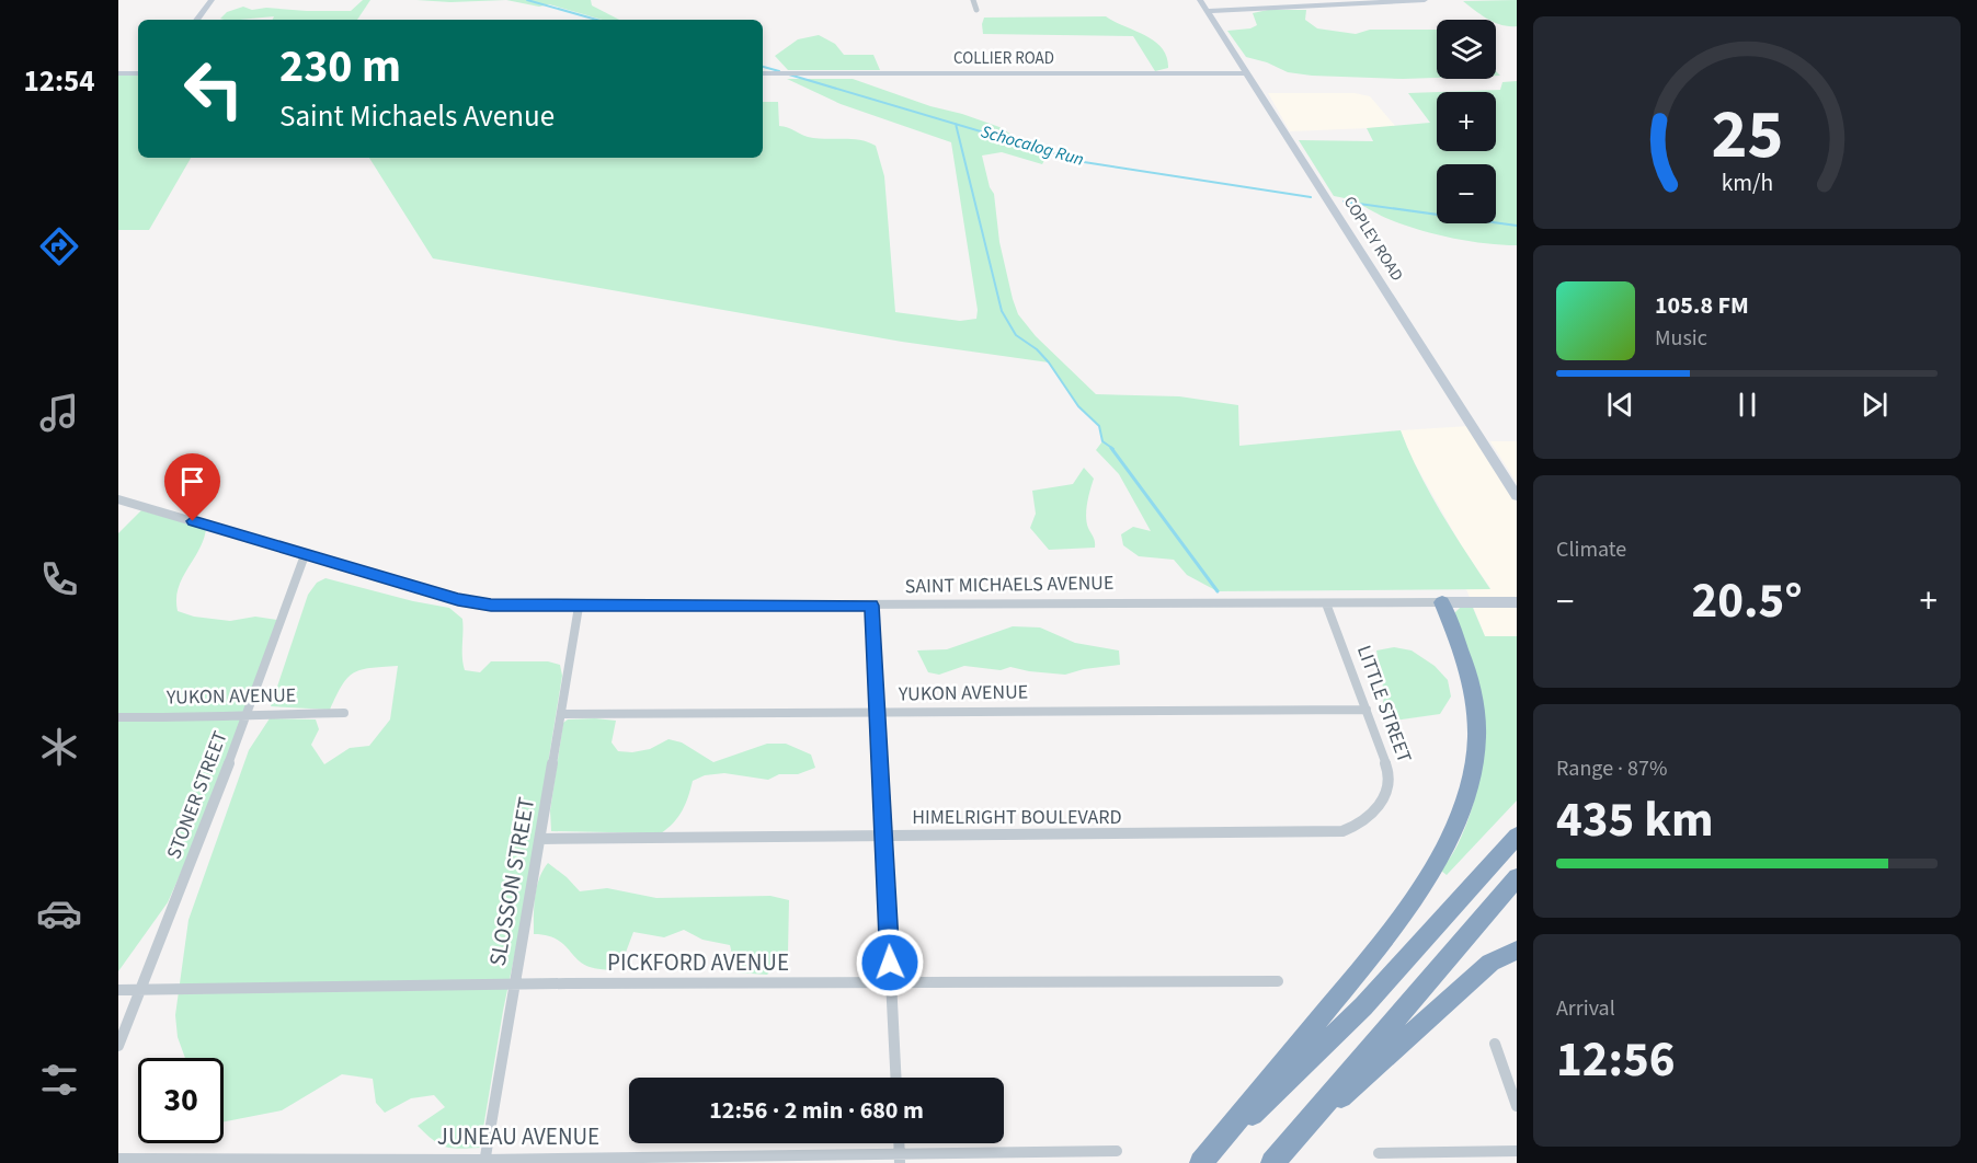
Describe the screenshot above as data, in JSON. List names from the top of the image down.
{
  "streets": {
    "main road": ["COLLIER ROAD", "COPLEY ROAD"],
    "street": [
      "SAINT MICHAELS AVENUE",
      "YUKON AVENUE",
      "LITTLE STREET",
      "STONER STREET",
      "HIMELRIGHT BOULEVARD",
      "SLOSSON STREET",
      "PICKFORD AVENUE",
      "JUNEAU AVENUE"
    ]
  },
  "crossings": [
    ["COLLIER ROAD", "COPLEY ROAD"],
    ["SAINT MICHAELS AVENUE", "LITTLE STREET"],
    ["SAINT MICHAELS AVENUE", "STONER STREET"],
    ["SAINT MICHAELS AVENUE", "SLOSSON STREET"],
    ["YUKON AVENUE", "LITTLE STREET"],
    ["YUKON AVENUE", "STONER STREET"],
    ["YUKON AVENUE", "SLOSSON STREET"],
    ["LITTLE STREET", "HIMELRIGHT BOULEVARD"],
    ["STONER STREET", "PICKFORD AVENUE"],
    ["HIMELRIGHT BOULEVARD", "SLOSSON STREET"],
    ["SLOSSON STREET", "PICKFORD AVENUE"],
    ["SLOSSON STREET", "JUNEAU AVENUE"]
  ],
  "water": ["Schocalog Run"],
  "page": {
    "tabs": "12:54",
    "map_buttons": ["+", "−"],
    "turn": ["230 m", "Saint Michaels Avenue"],
    "song": ["105.8 FM", "Music"],
    "tile": [
      "Climate",
      ["Range · 87%", "435 km"],
      ["Arrival", "12:56"]
    ],
    "heat": ["−", "20.5°", "+"],
    "limit": "30",
    "trip": "12:56 · 2 min · 680 m",
    "gauge": ["25", "km/h"]
  }
}
